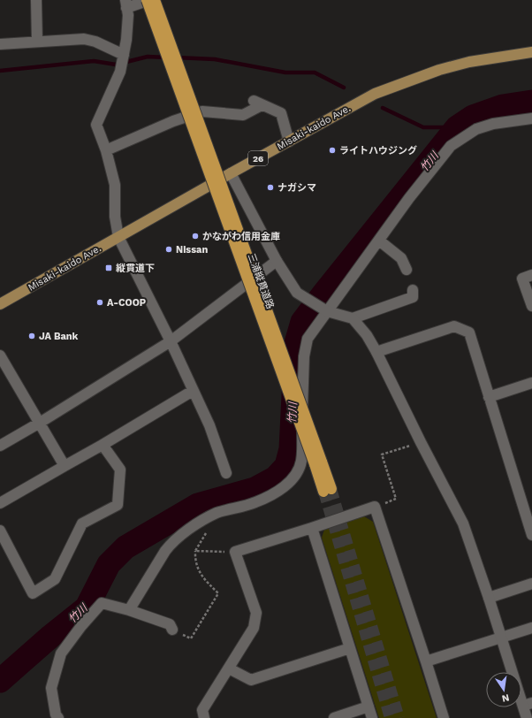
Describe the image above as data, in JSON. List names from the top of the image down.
{
  "streets": {
    "highway": ["三浦縦貫道路"],
    "main road": ["Misaki-kaido Ave.", "26"]
  },
  "water": ["竹川"],
  "places": {
    "other": [
      "ライトハウジング",
      "ナガシマ",
      "かながわ信用金庫",
      "Nissan",
      "A-COOP",
      "JA Bank"
    ],
    "transit": ["縦貫道下"]
  },
  "north": "bottom"
}
